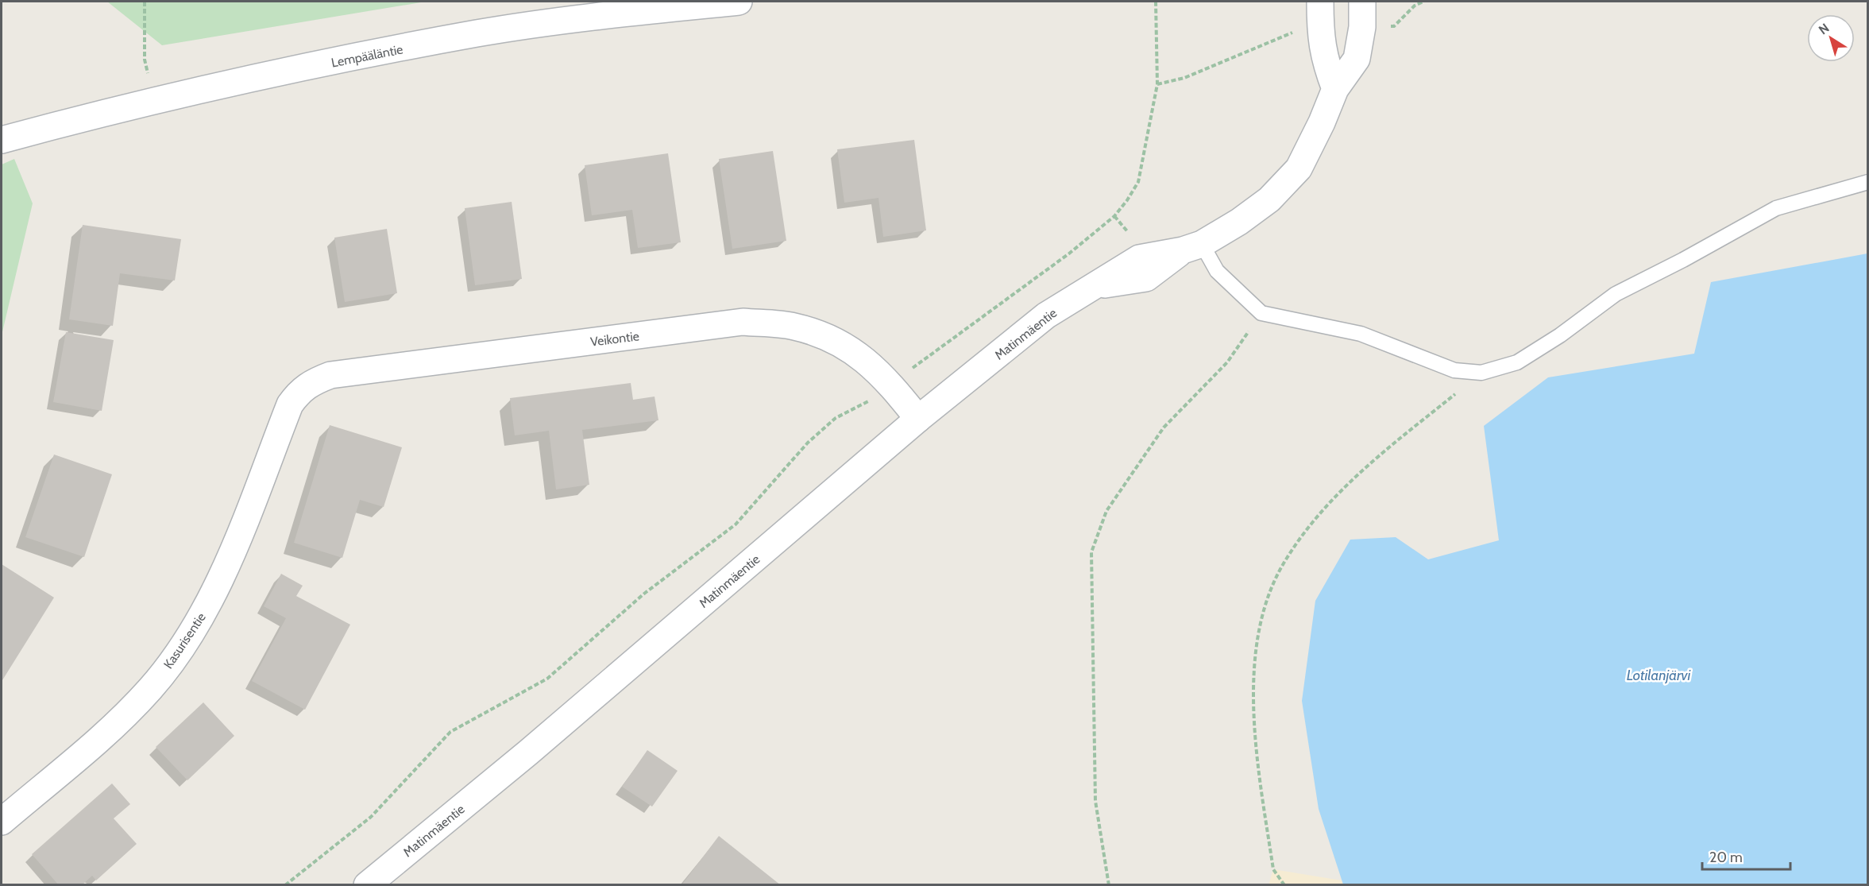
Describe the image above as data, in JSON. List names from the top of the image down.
{
  "streets": {
    "street": [
      "Lempääläntie",
      "Matinmäentie",
      "Veikontie",
      "Kasurisentie"
    ]
  },
  "crossings": [
    ["Matinmäentie", "Veikontie"],
    ["Veikontie", "Kasurisentie"]
  ],
  "water": ["Lotilanjärvi"],
  "scale_bar": "20 m",
  "north": "top left"
}
